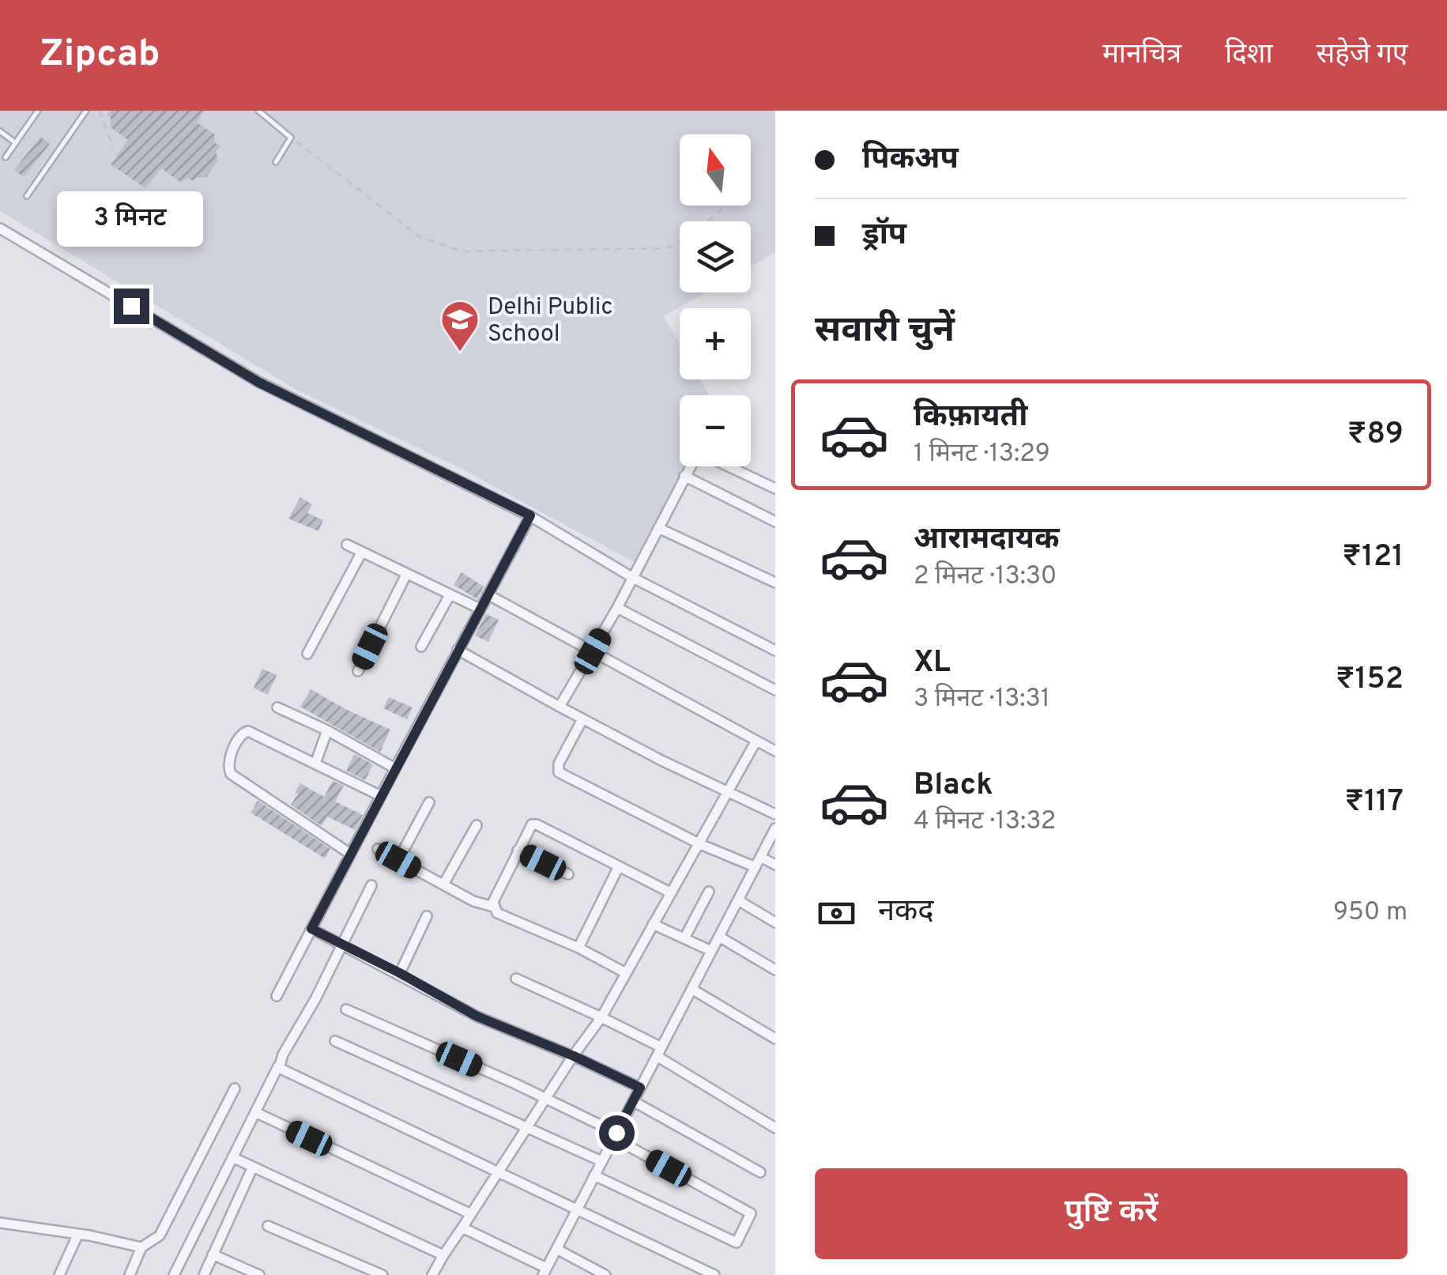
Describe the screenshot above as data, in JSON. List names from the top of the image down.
{
  "places": {
    "school or university": ["Delhi Public School"]
  },
  "north": "top",
  "page": {
    "header": "Zipcab",
    "nav": ["मानचित्र", "दिशा", "सहेजे गए"],
    "banner": ["पिकअप", "ड्रॉप"],
    "map_buttons": ["+", "−"],
    "bubble": "3 मिनट",
    "heading": "सवारी चुनें",
    "list": [
      {
        "name": "किफ़ायती",
        "note": "1 मिनट · 13:29",
        "value": "₹89"
      },
      {
        "name": "आरामदायक",
        "note": "2 मिनट · 13:30",
        "value": "₹121"
      },
      {
        "name": "XL",
        "note": "3 मिनट · 13:31",
        "value": "₹152"
      },
      {
        "name": "Black",
        "note": "4 मिनट · 13:32",
        "value": "₹117"
      }
    ],
    "pay": ["नकद", "950 m"],
    "buttons": "पुष्टि करें"
  }
}
